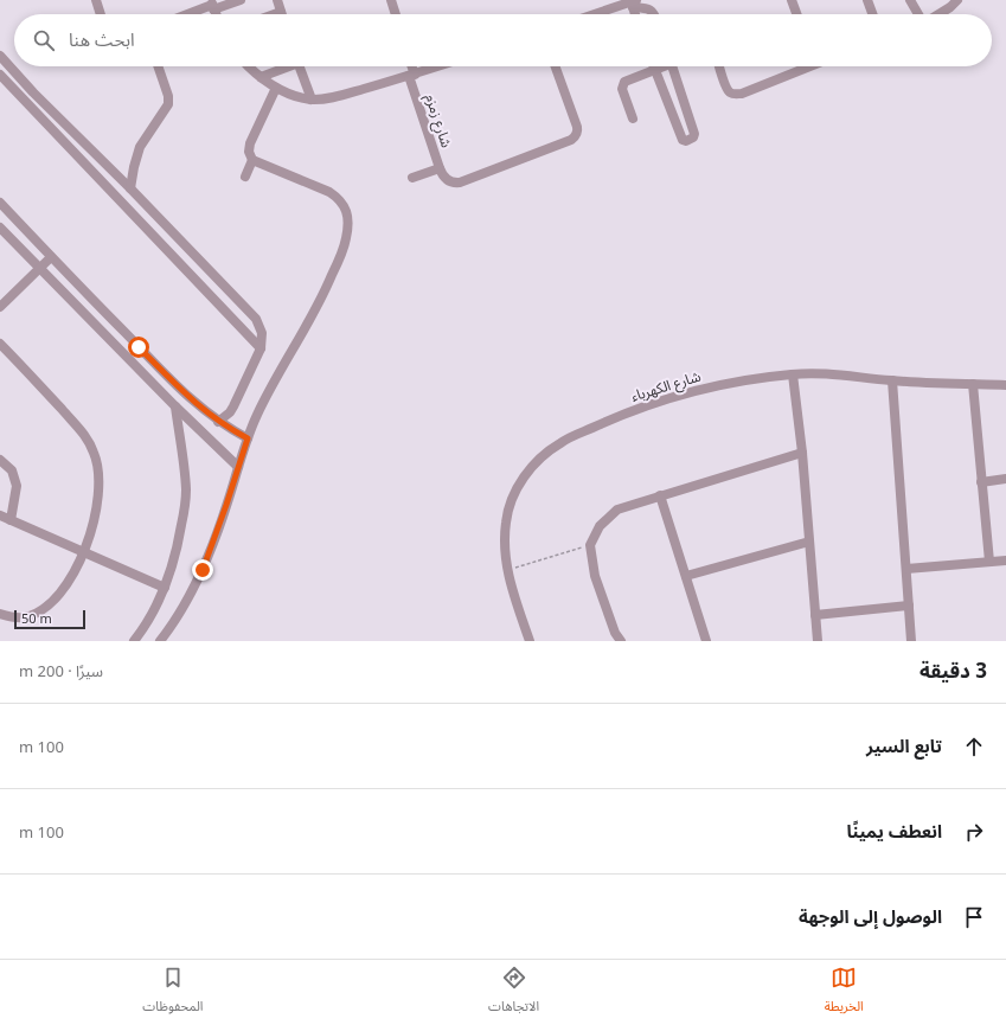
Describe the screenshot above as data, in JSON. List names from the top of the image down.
{
  "streets": {
    "street": ["شارع زمزم", "شارع الكهرباء"]
  },
  "scale_bar": "50 m",
  "page": {
    "search": "ابحث هنا",
    "scale": "50 m",
    "heading": ["3 دقيقة", "سيرًا · 200 m"],
    "list": [
      ["تابع السير", "100 m"],
      ["انعطف يمينًا", "100 m"],
      "الوصول إلى الوجهة"
    ],
    "nav": ["الخريطة", "الاتجاهات", "المحفوظات"]
  }
}
